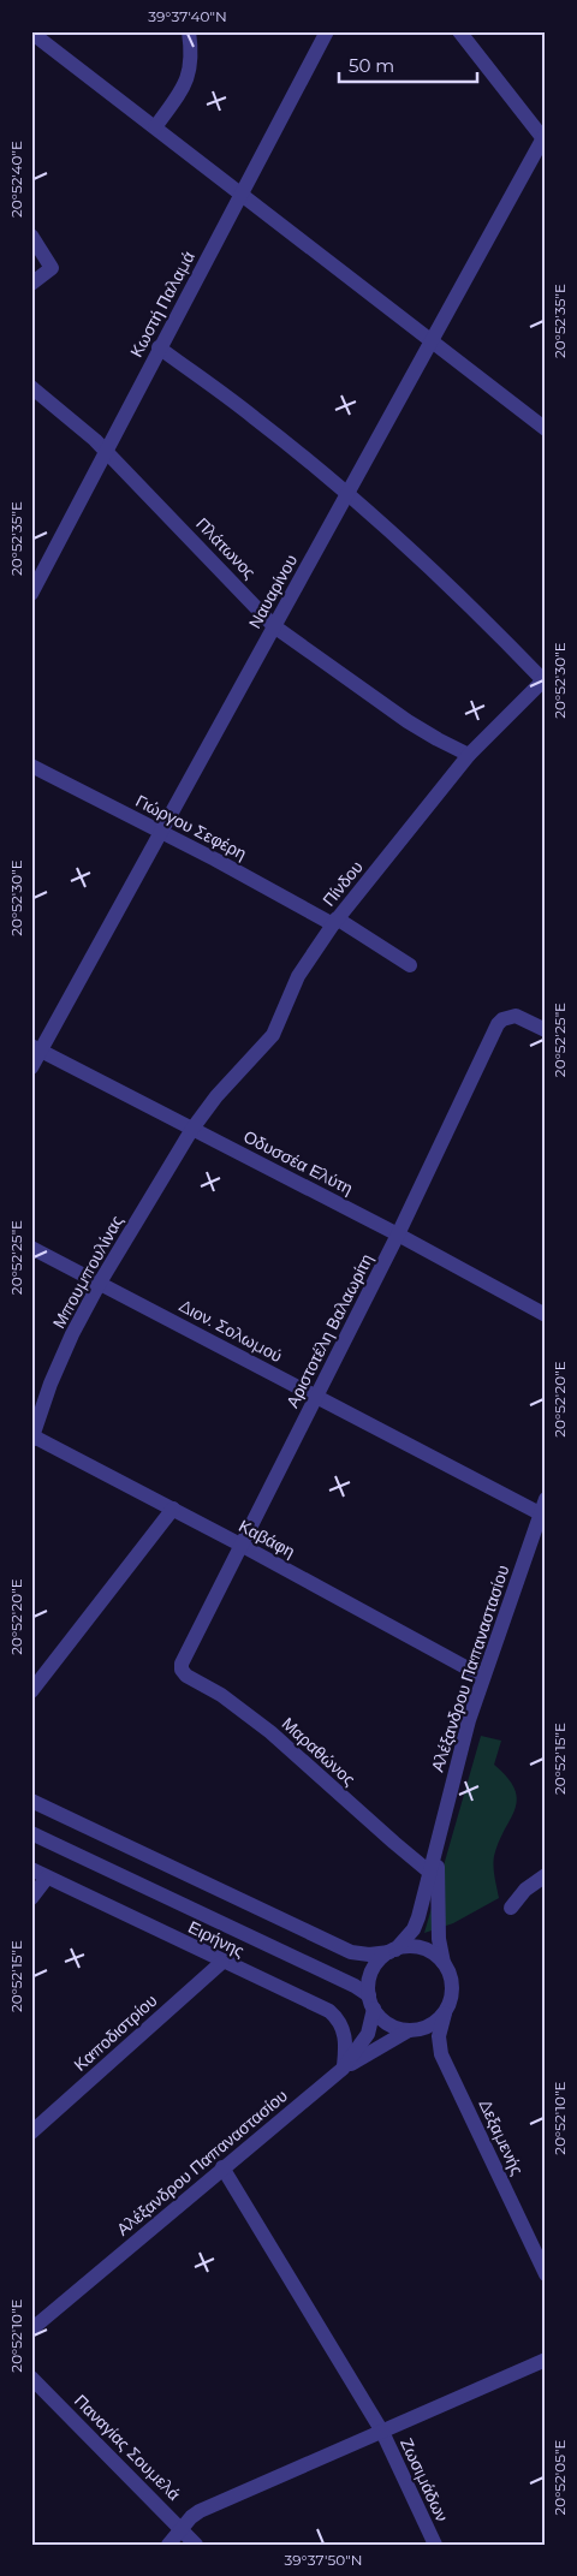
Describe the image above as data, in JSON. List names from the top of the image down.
{
  "streets": {
    "street": [
      "Κωστή Παλαμά",
      "Πλάτωνος",
      "Ναυαρίνου",
      "Γιώργου Σεφέρη",
      "Πίνδου",
      "Οδυσσέα Ελύτη",
      "Μπουμπουλίνας",
      "Διον. Σολωμού",
      "Αριστοτέλη Βαλαωρίτη",
      "Καβάφη",
      "Αλέξανδρου Παπαναστασίου",
      "Μαραθώνος",
      "Ειρήνης",
      "Καποδιστρίου",
      "Δεξαμενής",
      "Παναγίας Σουμελά",
      "Ζωσιμάδων"
    ]
  },
  "crossings": [
    ["Κωστή Παλαμά", "Πλάτωνος"],
    ["Πλάτωνος", "Ναυαρίνου"],
    ["Πλάτωνος", "Πίνδου"],
    ["Ναυαρίνου", "Γιώργου Σεφέρη"],
    ["Ναυαρίνου", "Οδυσσέα Ελύτη"],
    ["Γιώργου Σεφέρη", "Πίνδου"],
    ["Πίνδου", "Οδυσσέα Ελύτη"],
    ["Πίνδου", "Μπουμπουλίνας"],
    ["Οδυσσέα Ελύτη", "Μπουμπουλίνας"],
    ["Οδυσσέα Ελύτη", "Αριστοτέλη Βαλαωρίτη"],
    ["Μπουμπουλίνας", "Διον. Σολωμού"],
    ["Μπουμπουλίνας", "Καβάφη"],
    ["Διον. Σολωμού", "Αριστοτέλη Βαλαωρίτη"],
    ["Διον. Σολωμού", "Αλέξανδρου Παπαναστασίου"],
    ["Αριστοτέλη Βαλαωρίτη", "Καβάφη"],
    ["Αριστοτέλη Βαλαωρίτη", "Μαραθώνος"],
    ["Καβάφη", "Αλέξανδρου Παπαναστασίου"],
    ["Αλέξανδρου Παπαναστασίου", "Μαραθώνος"],
    ["Αλέξανδρου Παπαναστασίου", "Ειρήνης"],
    ["Αλέξανδρου Παπαναστασίου", "Δεξαμενής"],
    ["Αλέξανδρου Παπαναστασίου", "Ζωσιμάδων"],
    ["Ειρήνης", "Καποδιστρίου"]
  ],
  "scale_bar": "50 m",
  "coordinates": [
    "39°37'40\"N",
    "20°52'40\"E",
    "20°52'35\"E",
    "20°52'30\"E",
    "20°52'25\"E",
    "20°52'20\"E",
    "20°52'15\"E",
    "20°52'10\"E",
    "20°52'05\"E",
    "39°37'50\"N"
  ]
}
